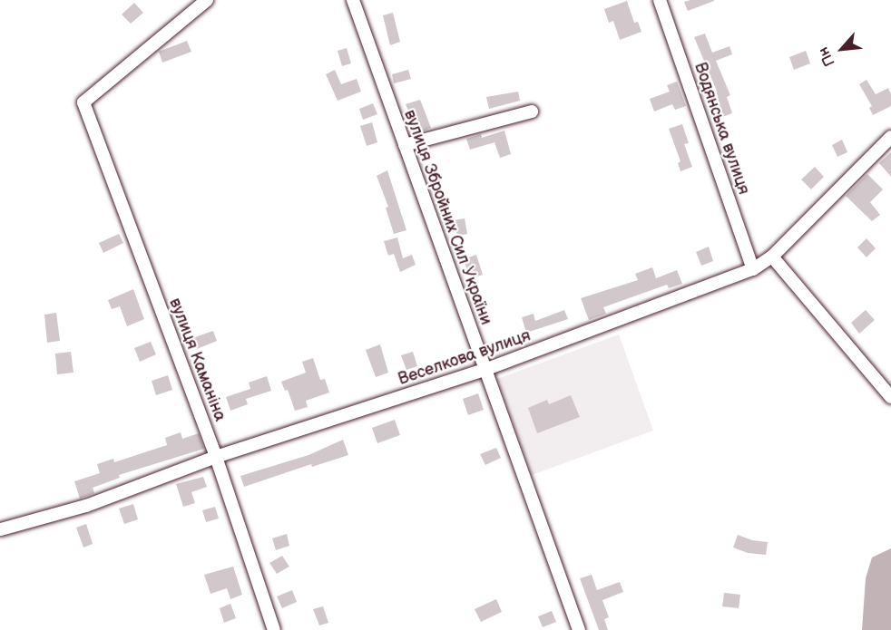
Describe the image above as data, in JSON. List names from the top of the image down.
{
  "streets": {
    "street": [
      "Водянська вулиця",
      "вулиця Збройних Сил України",
      "Веселкова вулиця",
      "вулиця Каманіна"
    ]
  },
  "crossings": [
    ["Водянська вулиця", "Веселкова вулиця"],
    ["вулиця Збройних Сил України", "Веселкова вулиця"],
    ["Веселкова вулиця", "вулиця Каманіна"]
  ],
  "north": "bottom left"
}
